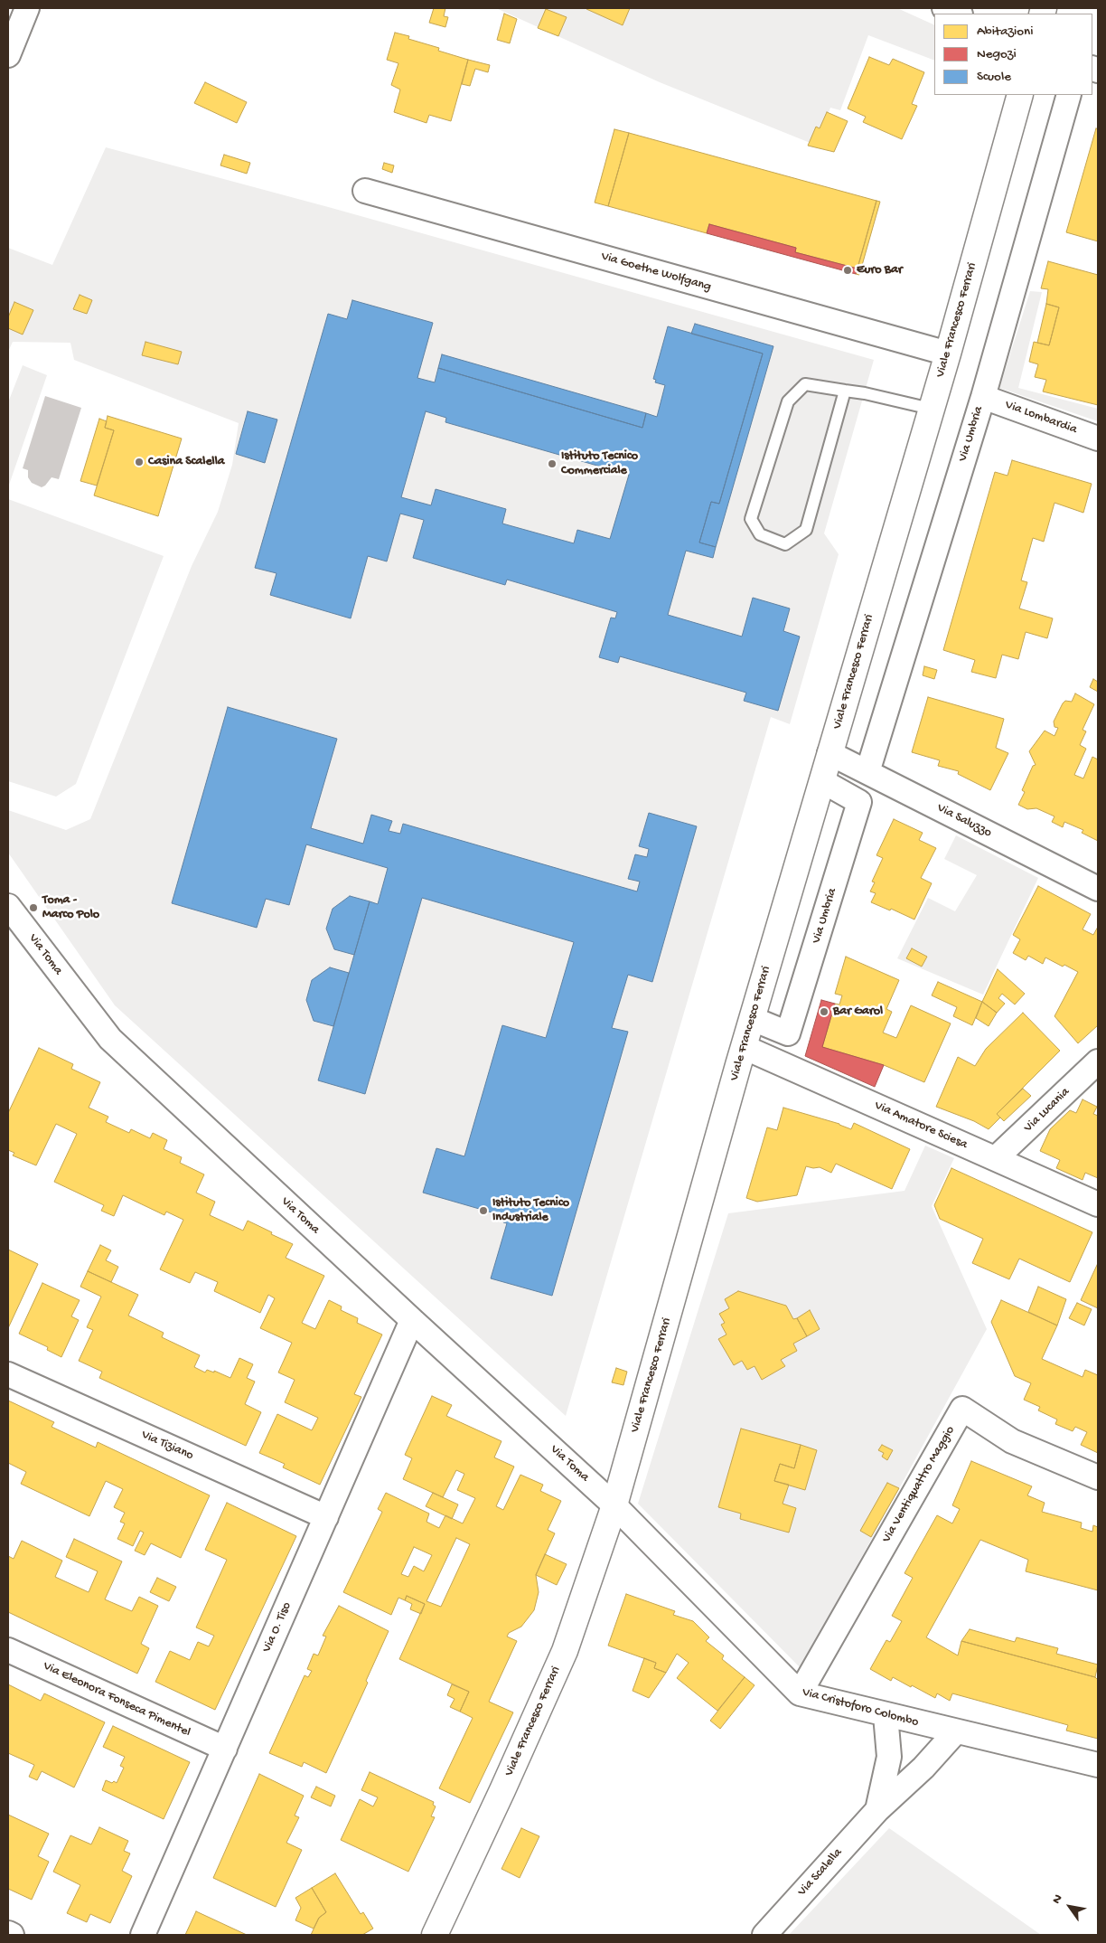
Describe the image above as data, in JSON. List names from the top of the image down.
{
  "streets": {
    "street": [
      "Via Goethe Wolfgang",
      "Viale Francesco Ferrari",
      "Via Lombardia",
      "Via Umbria",
      "Via Saluzzo",
      "Via Toma",
      "Via Lucania",
      "Via Amatore Sciesa",
      "Via Tiziano",
      "Via Ventiquattro Maggio",
      "Via O. Tiso",
      "Via Eleonora Fonseca Pimentel",
      "Via Cristoforo Colombo",
      "Via Scalella"
    ]
  },
  "crossings": [
    ["Via Goethe Wolfgang", "Viale Francesco Ferrari"],
    ["Viale Francesco Ferrari", "Via Umbria"],
    ["Viale Francesco Ferrari", "Via Saluzzo"],
    ["Viale Francesco Ferrari", "Via Toma"],
    ["Viale Francesco Ferrari", "Via Amatore Sciesa"],
    ["Viale Francesco Ferrari", "Via Cristoforo Colombo"],
    ["Via Lombardia", "Via Umbria"],
    ["Via Umbria", "Via Saluzzo"],
    ["Via Toma", "Via O. Tiso"],
    ["Via Toma", "Via Cristoforo Colombo"],
    ["Via Lucania", "Via Amatore Sciesa"],
    ["Via Tiziano", "Via O. Tiso"],
    ["Via Ventiquattro Maggio", "Via Cristoforo Colombo"],
    ["Via O. Tiso", "Via Eleonora Fonseca Pimentel"],
    ["Via Cristoforo Colombo", "Via Scalella"]
  ],
  "places": [
    "Euro Bar",
    "Casina Scalella",
    "Istituto Tecnico Commerciale",
    "Toma - Marco Polo",
    "Bar Garol",
    "Istituto Tecnico Industriale"
  ],
  "legend": ["Abitazioni", "Negozi", "Scuole"],
  "north": "top left"
}
